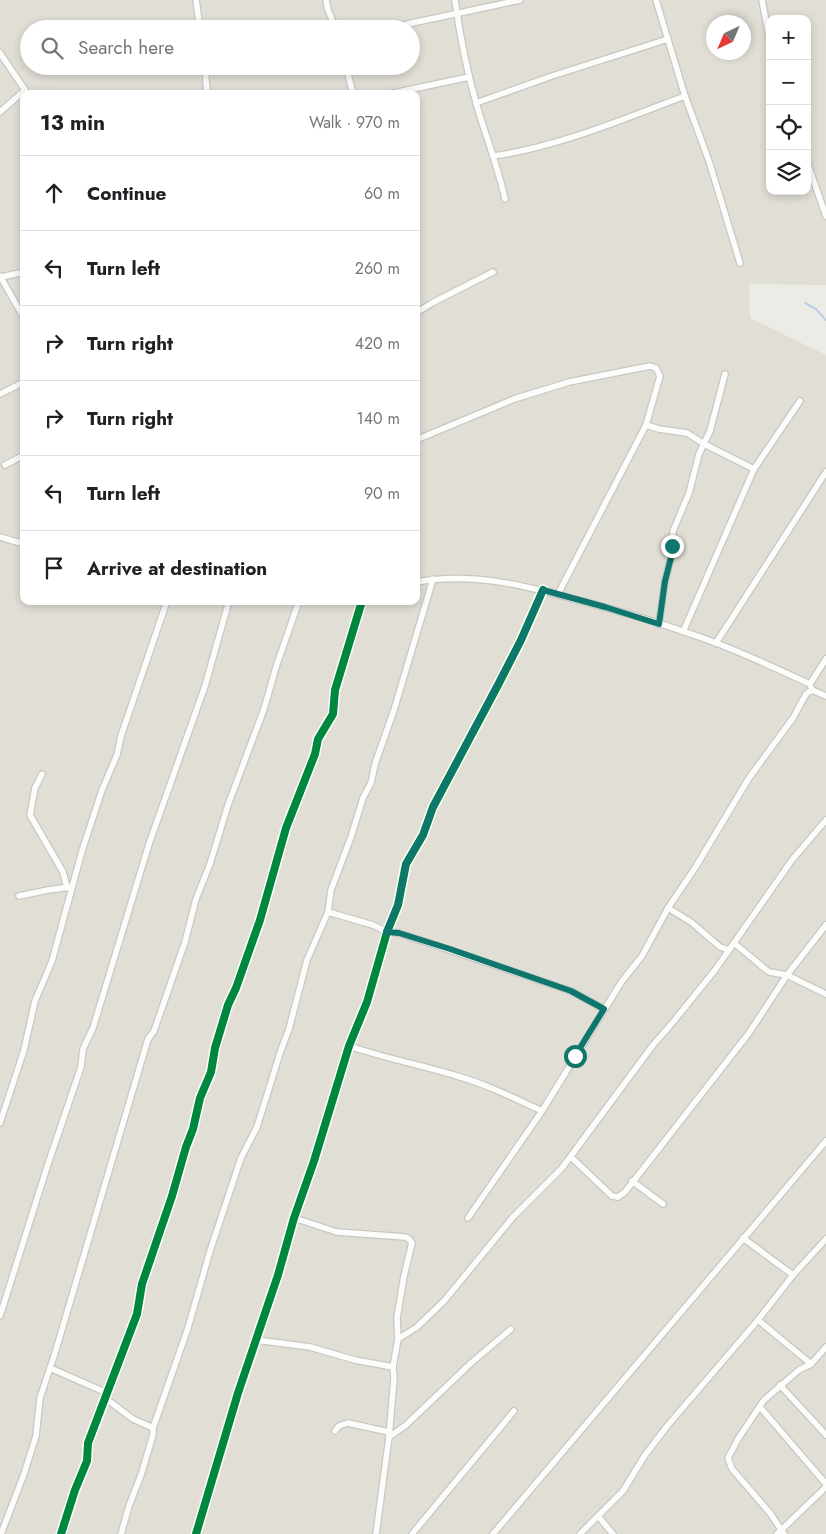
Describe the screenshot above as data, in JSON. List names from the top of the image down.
{
  "north": "bottom left",
  "page": {
    "map_buttons": ["+", "−"],
    "search": "Search here",
    "heading": ["13 min", "Walk · 970 m"],
    "list": [
      ["Continue", "60 m"],
      ["Turn left", "260 m"],
      ["Turn right", "420 m"],
      ["Turn right", "140 m"],
      ["Turn left", "90 m"],
      "Arrive at destination"
    ]
  }
}
